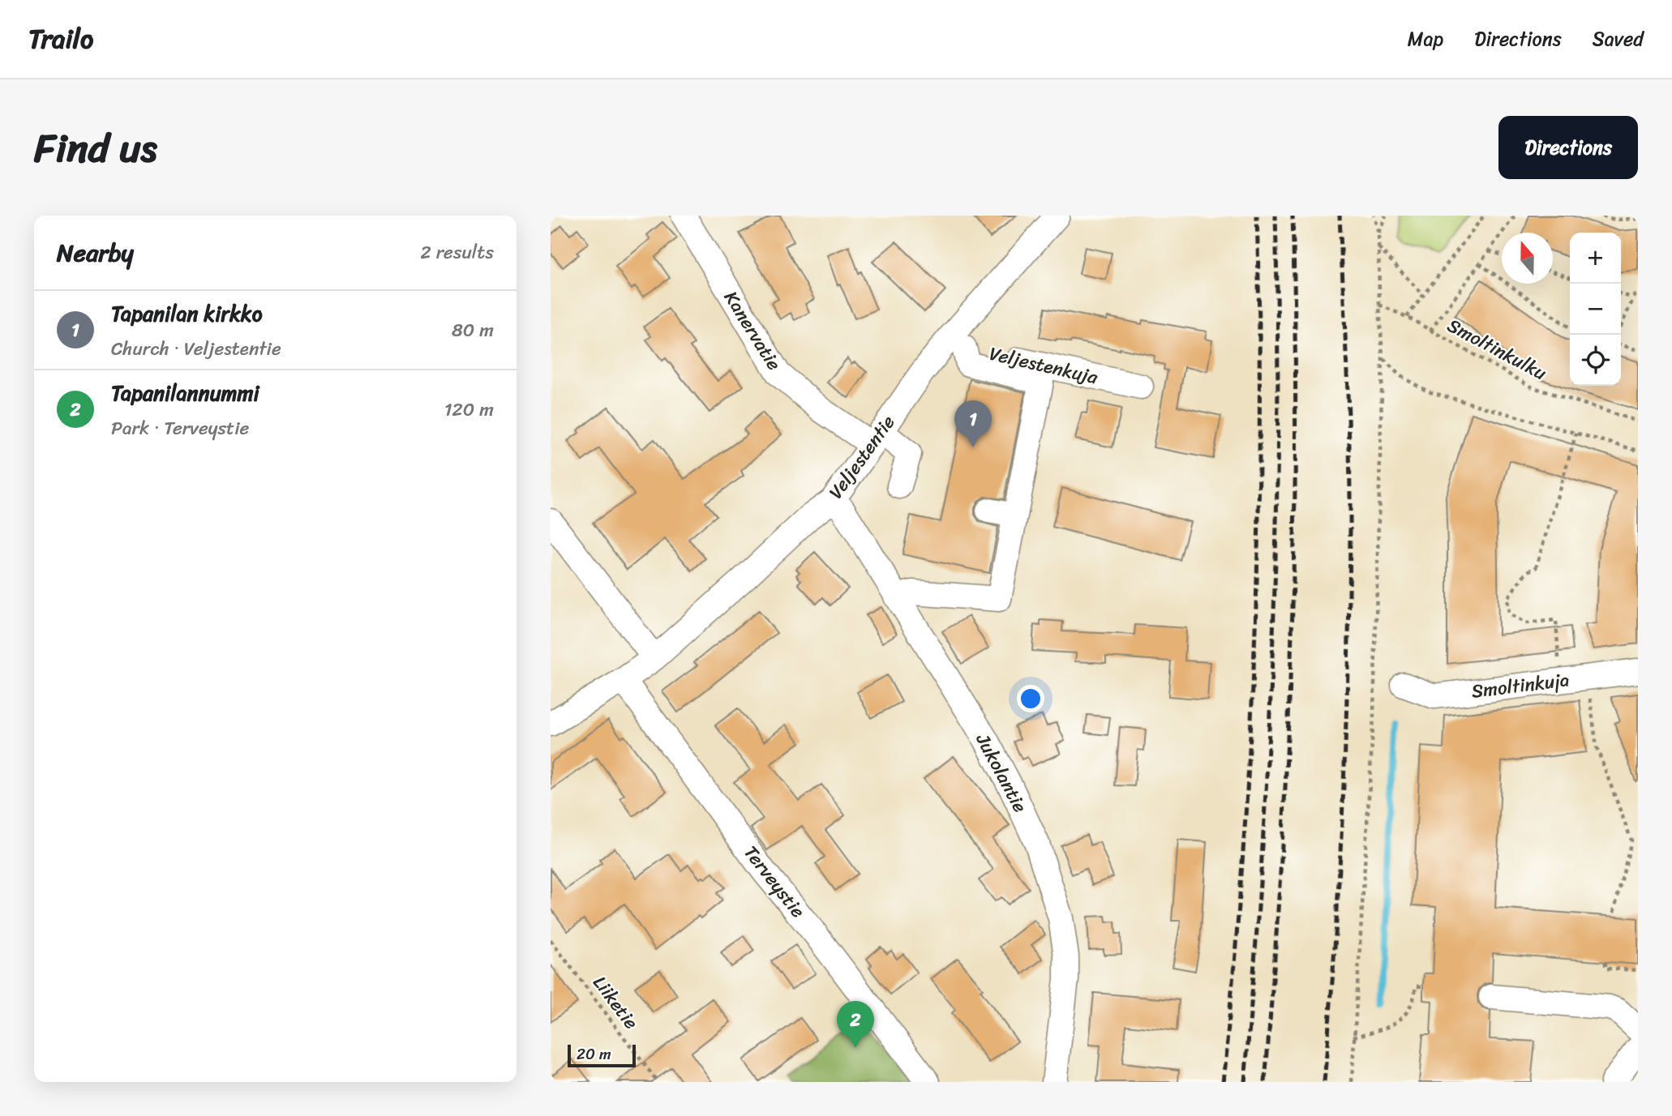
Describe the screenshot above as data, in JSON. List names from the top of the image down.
{
  "streets": {
    "street": [
      "Kanervatie",
      "Veljestenkuja",
      "Veljestentie",
      "Smoltinkuja",
      "Jukolantie",
      "Terveystie"
    ],
    "path": ["Smoltinkulku", "Liiketie"]
  },
  "crossings": [
    ["Kanervatie", "Veljestentie"],
    ["Veljestenkuja", "Veljestentie"],
    ["Veljestentie", "Jukolantie"],
    ["Veljestentie", "Terveystie"]
  ],
  "scale_bar": "20 m",
  "north": "top",
  "page": {
    "header": "Trailo",
    "nav": ["Map", "Directions", "Saved"],
    "title": "Find us",
    "buttons": "Directions",
    "heading": ["Nearby", "2 results"],
    "map_buttons": ["+", "−"],
    "list": [
      {
        "mark": "1",
        "name": "Tapanilan kirkko",
        "note": "Church · Veljestentie",
        "value": "80 m"
      },
      {
        "mark": "2",
        "name": "Tapanilannummi",
        "note": "Park · Terveystie",
        "value": "120 m"
      }
    ],
    "pins": ["1", "2"],
    "scale": "20 m"
  }
}
